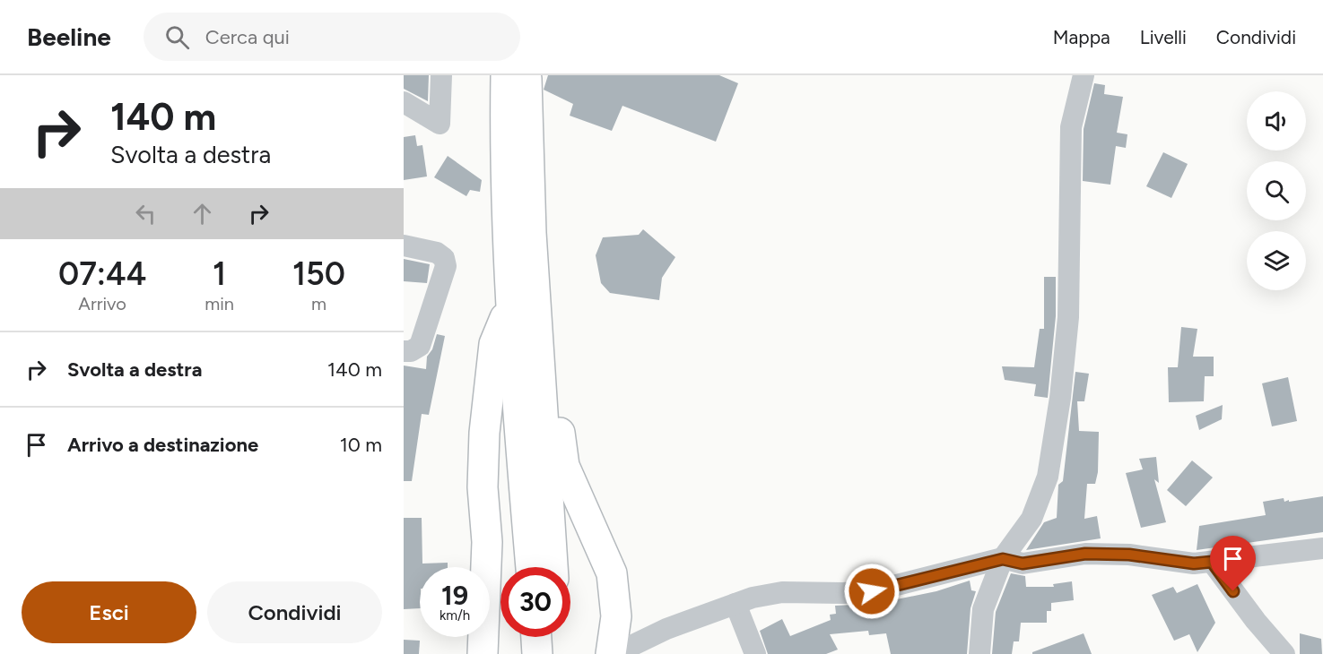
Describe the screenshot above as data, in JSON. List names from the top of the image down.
{
  "page": {
    "header": "Beeline",
    "search": "Cerca qui",
    "nav": ["Mappa", "Livelli", "Condividi"],
    "turn": ["140 m", "Svolta a destra"],
    "eta": [
      "07:44",
      "Arrivo",
      "1",
      "min",
      "150",
      "m"
    ],
    "list": [
      {
        "name": "Svolta a destra",
        "value": "140 m"
      },
      {
        "name": "Arrivo a destinazione",
        "value": "10 m"
      }
    ],
    "speed": "19 km/h",
    "limit": "30",
    "buttons": ["Esci", "Condividi"]
  }
}
